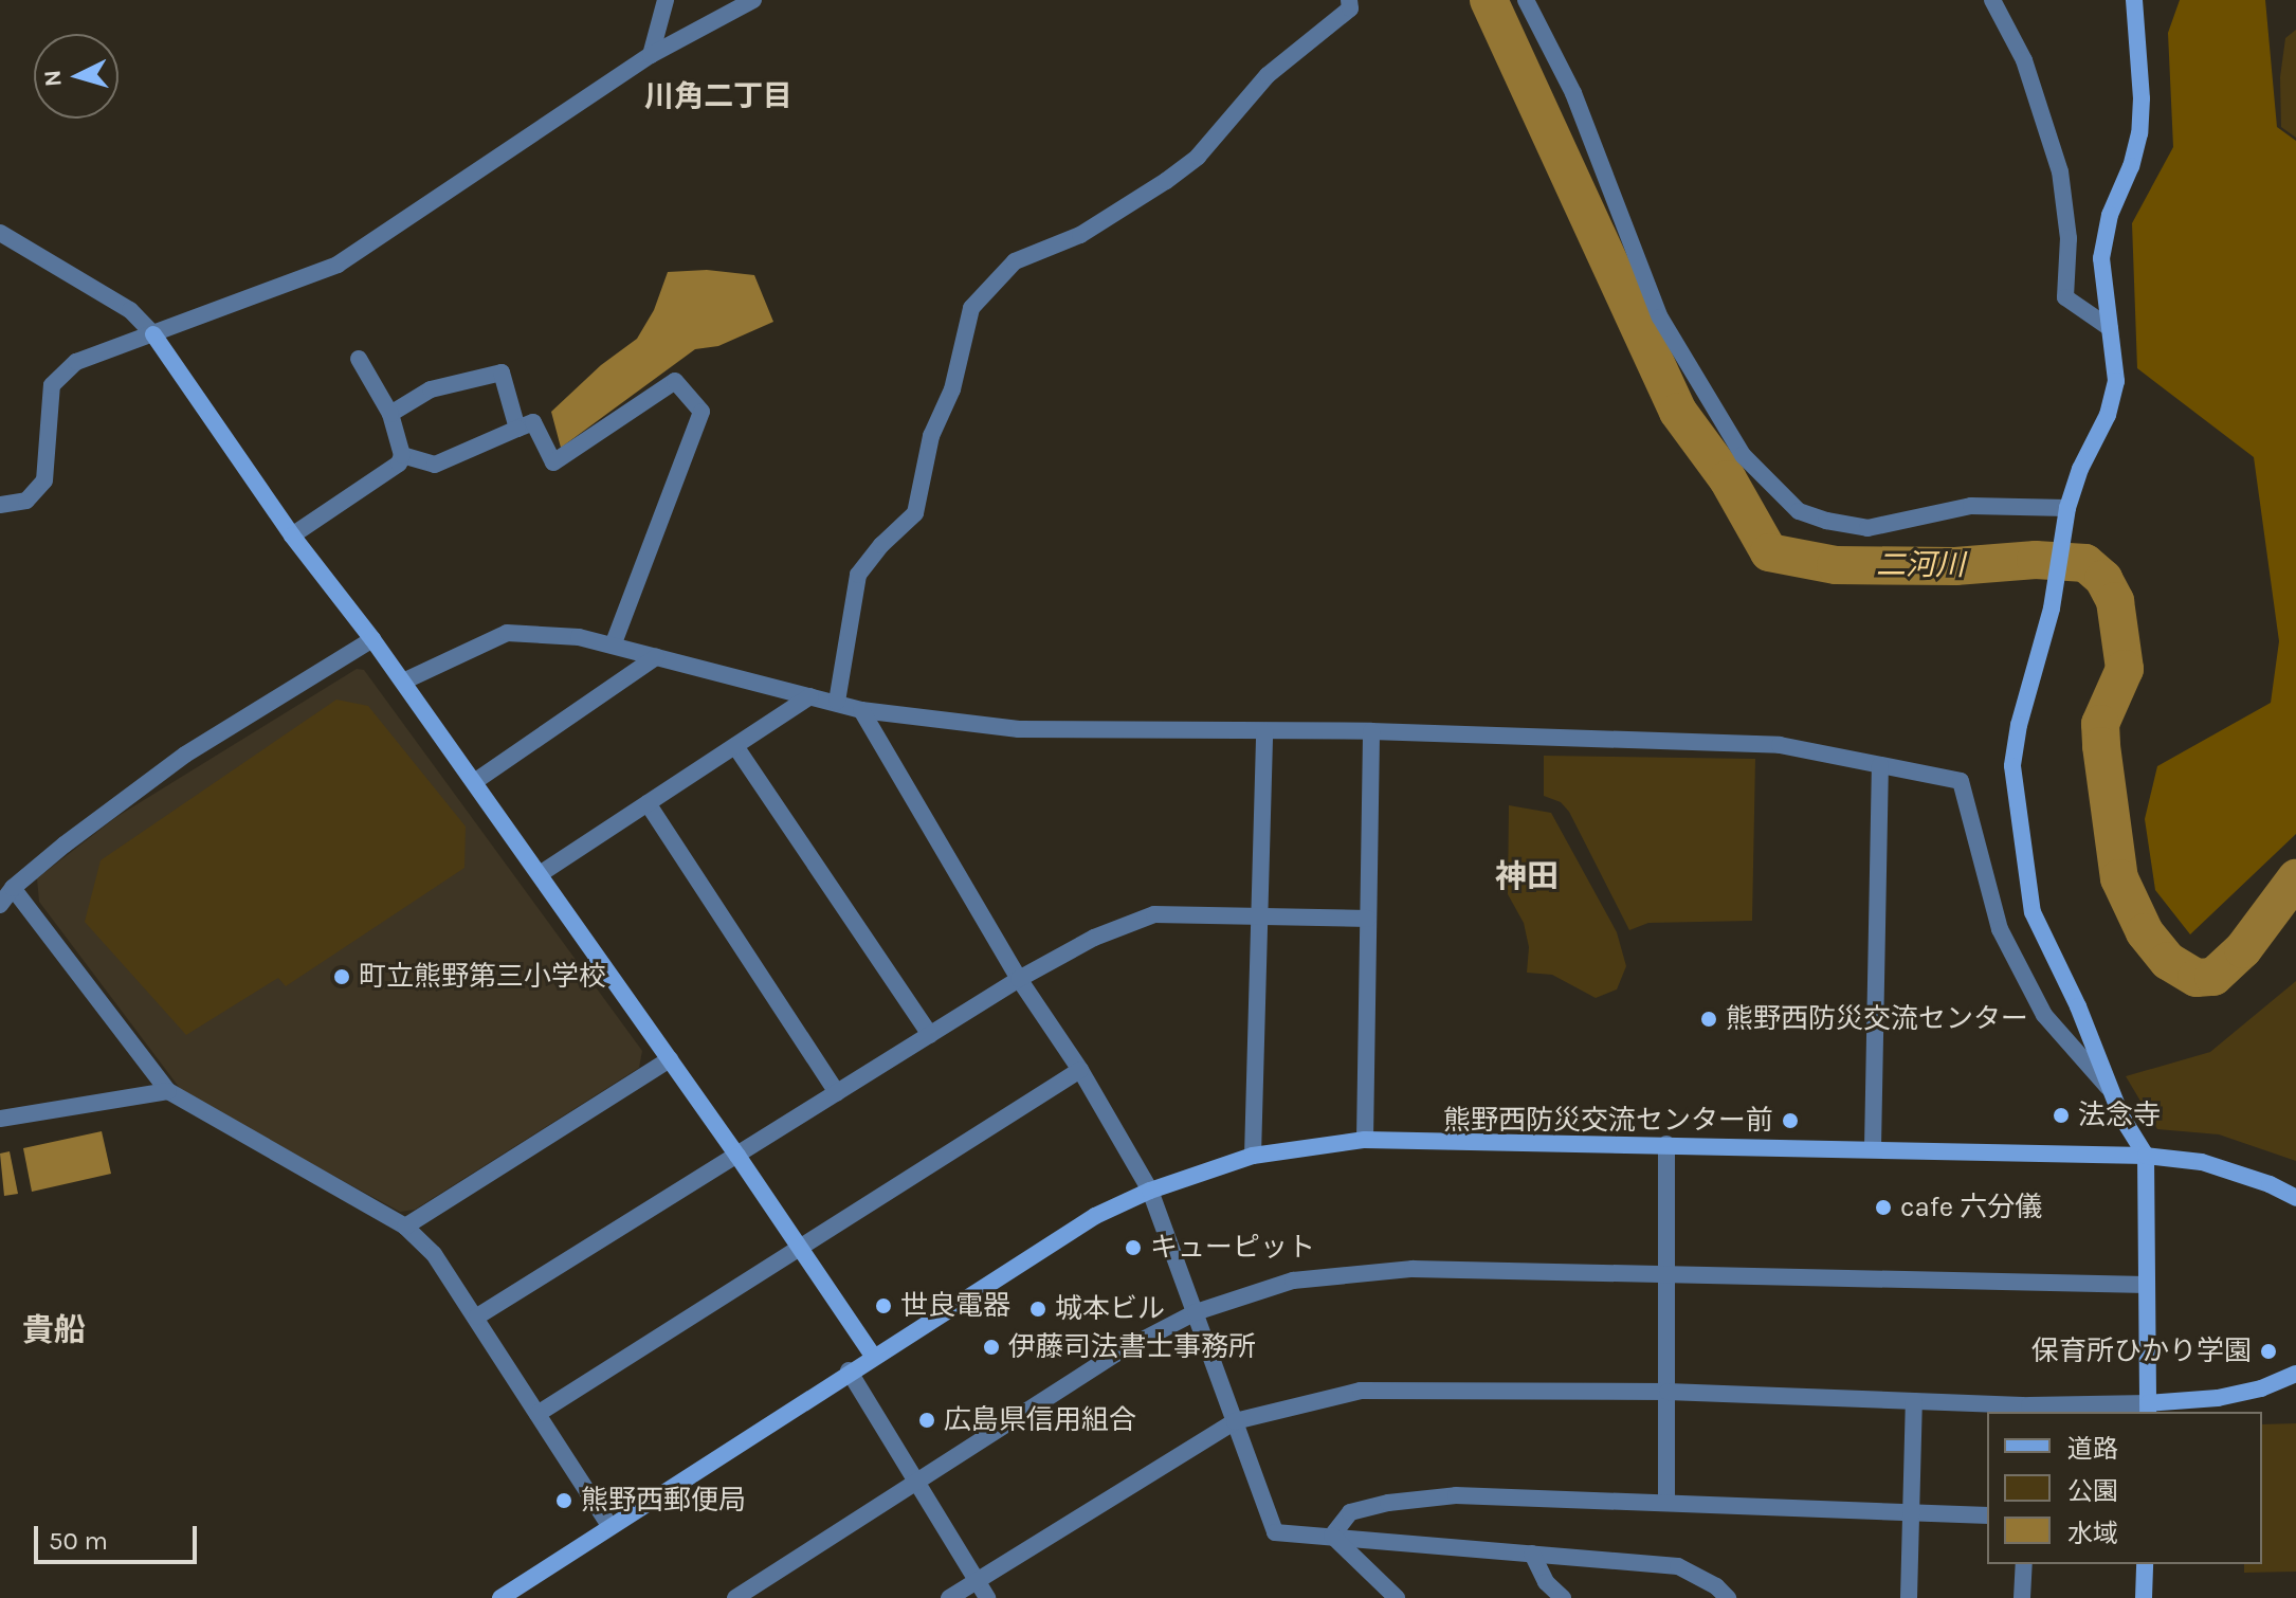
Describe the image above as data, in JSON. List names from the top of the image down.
{
  "districts": ["川角二丁目", "神田", "貴船"],
  "water": ["二河川"],
  "places": [
    "町立熊野第三小学校",
    "熊野西防災交流センター",
    "法念寺",
    "熊野西防災交流センター前",
    "cafe 六分儀",
    "キューピット",
    "世良電器",
    "城本ビル",
    "伊藤司法書士事務所",
    "保育所ひかり学園",
    "広島県信用組合",
    "熊野西郵便局"
  ],
  "legend": ["道路", "公園", "水域"],
  "scale_bar": "50 m",
  "north": "left"
}
